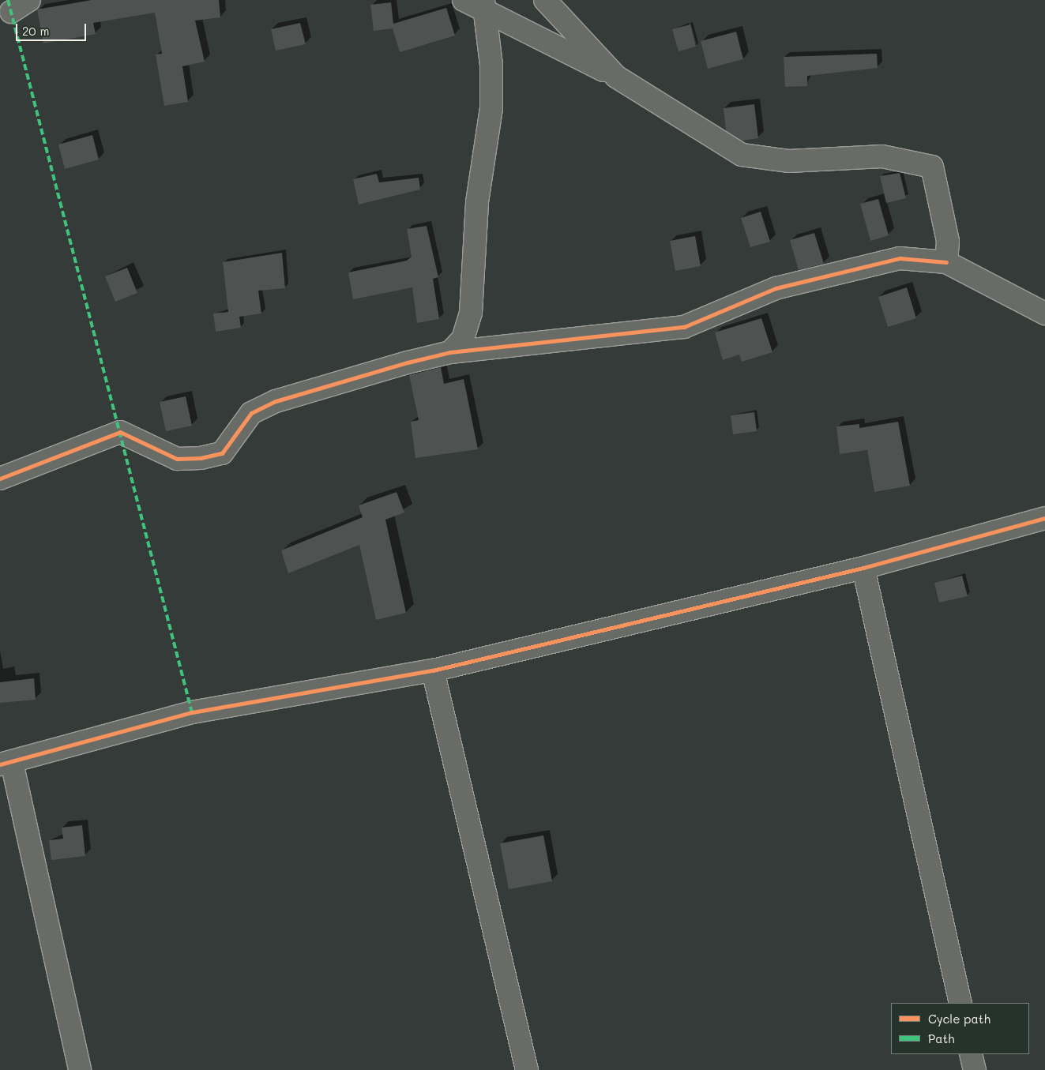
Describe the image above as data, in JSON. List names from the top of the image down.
{
  "legend": ["Cycle path", "Path"],
  "scale_bar": "20 m"
}
